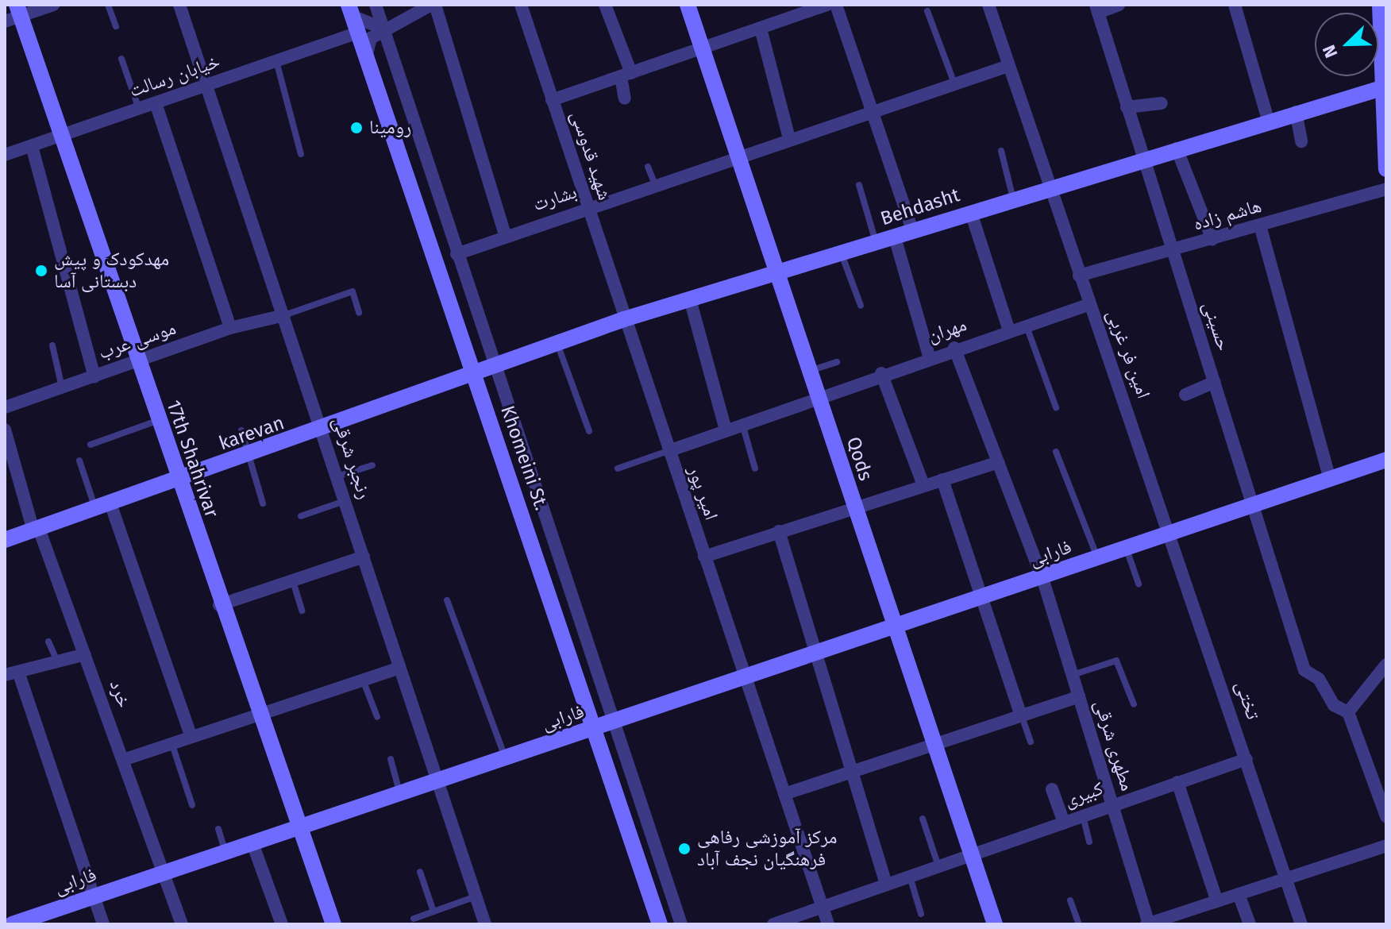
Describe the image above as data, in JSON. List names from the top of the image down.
{
  "streets": {
    "street": [
      "خیابان رسالت",
      "شهید قدوسی",
      "بشارت",
      "Behdasht",
      "هاشم زاده",
      "حسینی",
      "مهران",
      "موسی عرب",
      "امین فر غربی",
      "karevan",
      "رنجبر شرقی",
      "Khomeini St.",
      "17th Shahrivar",
      "Qods",
      "امیر پور",
      "فارابی",
      "خرد",
      "تختی",
      "مطهری شرقی",
      "کبیری"
    ]
  },
  "crossings": [
    ["خیابان رسالت", "رنجبر شرقی"],
    ["خیابان رسالت", "Khomeini St."],
    ["خیابان رسالت", "17th Shahrivar"],
    ["شهید قدوسی", "بشارت"],
    ["شهید قدوسی", "Behdasht"],
    ["شهید قدوسی", "امیر پور"],
    ["بشارت", "امین فر غربی"],
    ["بشارت", "Qods"],
    ["Behdasht", "حسینی"],
    ["Behdasht", "امین فر غربی"],
    ["Behdasht", "karevan"],
    ["Behdasht", "Khomeini St."],
    ["Behdasht", "Qods"],
    ["Behdasht", "امیر پور"],
    ["هاشم زاده", "حسینی"],
    ["هاشم زاده", "امین فر غربی"],
    ["حسینی", "فارابی"],
    ["مهران", "امین فر غربی"],
    ["مهران", "Qods"],
    ["مهران", "امیر پور"],
    ["مهران", "مطهری شرقی"],
    ["موسی عرب", "رنجبر شرقی"],
    ["موسی عرب", "17th Shahrivar"],
    ["امین فر غربی", "فارابی"],
    ["امین فر غربی", "تختی"],
    ["karevan", "رنجبر شرقی"],
    ["karevan", "Khomeini St."],
    ["karevan", "17th Shahrivar"],
    ["karevan", "خرد"],
    ["رنجبر شرقی", "فارابی"],
    ["Khomeini St.", "فارابی"],
    ["17th Shahrivar", "فارابی"],
    ["Qods", "فارابی"],
    ["Qods", "کبیری"],
    ["امیر پور", "فارابی"],
    ["امیر پور", "کبیری"],
    ["فارابی", "خرد"],
    ["فارابی", "تختی"],
    ["فارابی", "مطهری شرقی"],
    ["تختی", "کبیری"],
    ["مطهری شرقی", "کبیری"]
  ],
  "places": ["رومینا", "مهدکودک و پیش دبستانی آسا", "مرکز آموزشی رفاهی فرهنگیان نجف آباد"],
  "north": "bottom left"
}
